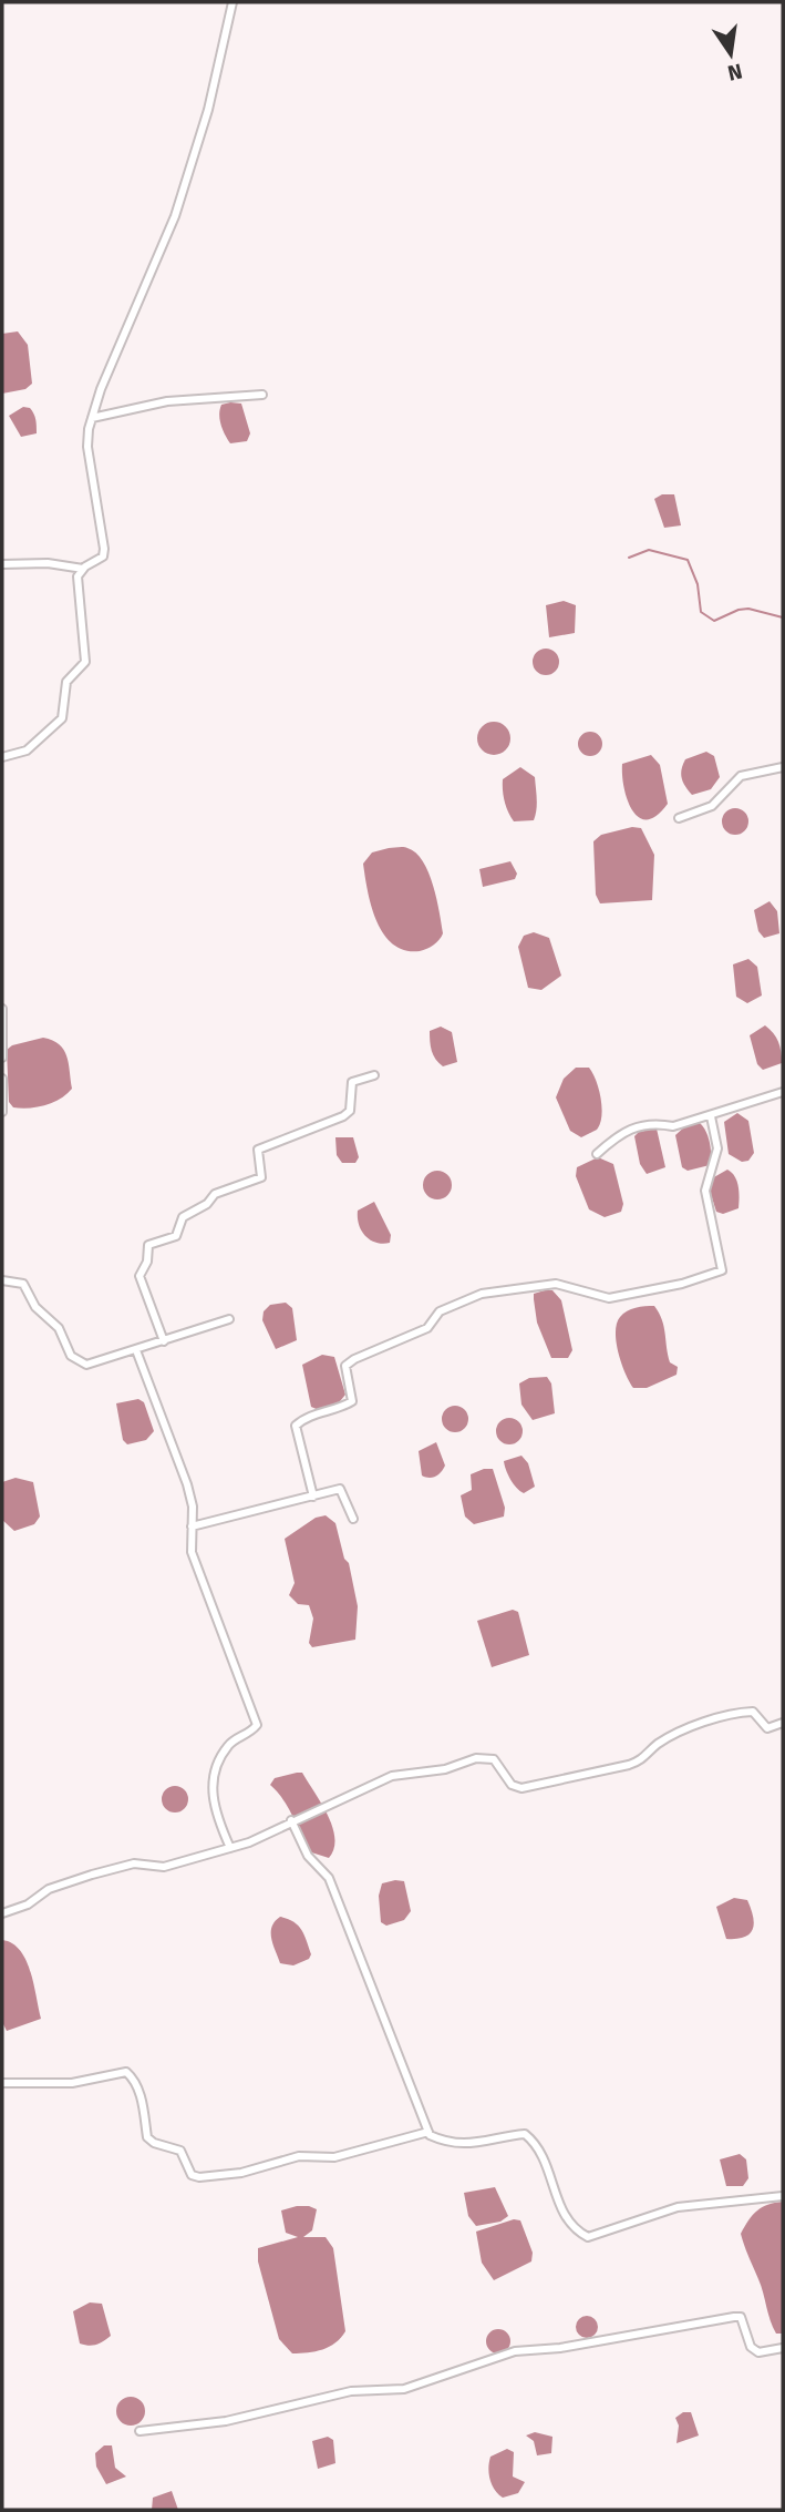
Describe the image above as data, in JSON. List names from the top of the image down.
{
  "north": "bottom"
}
